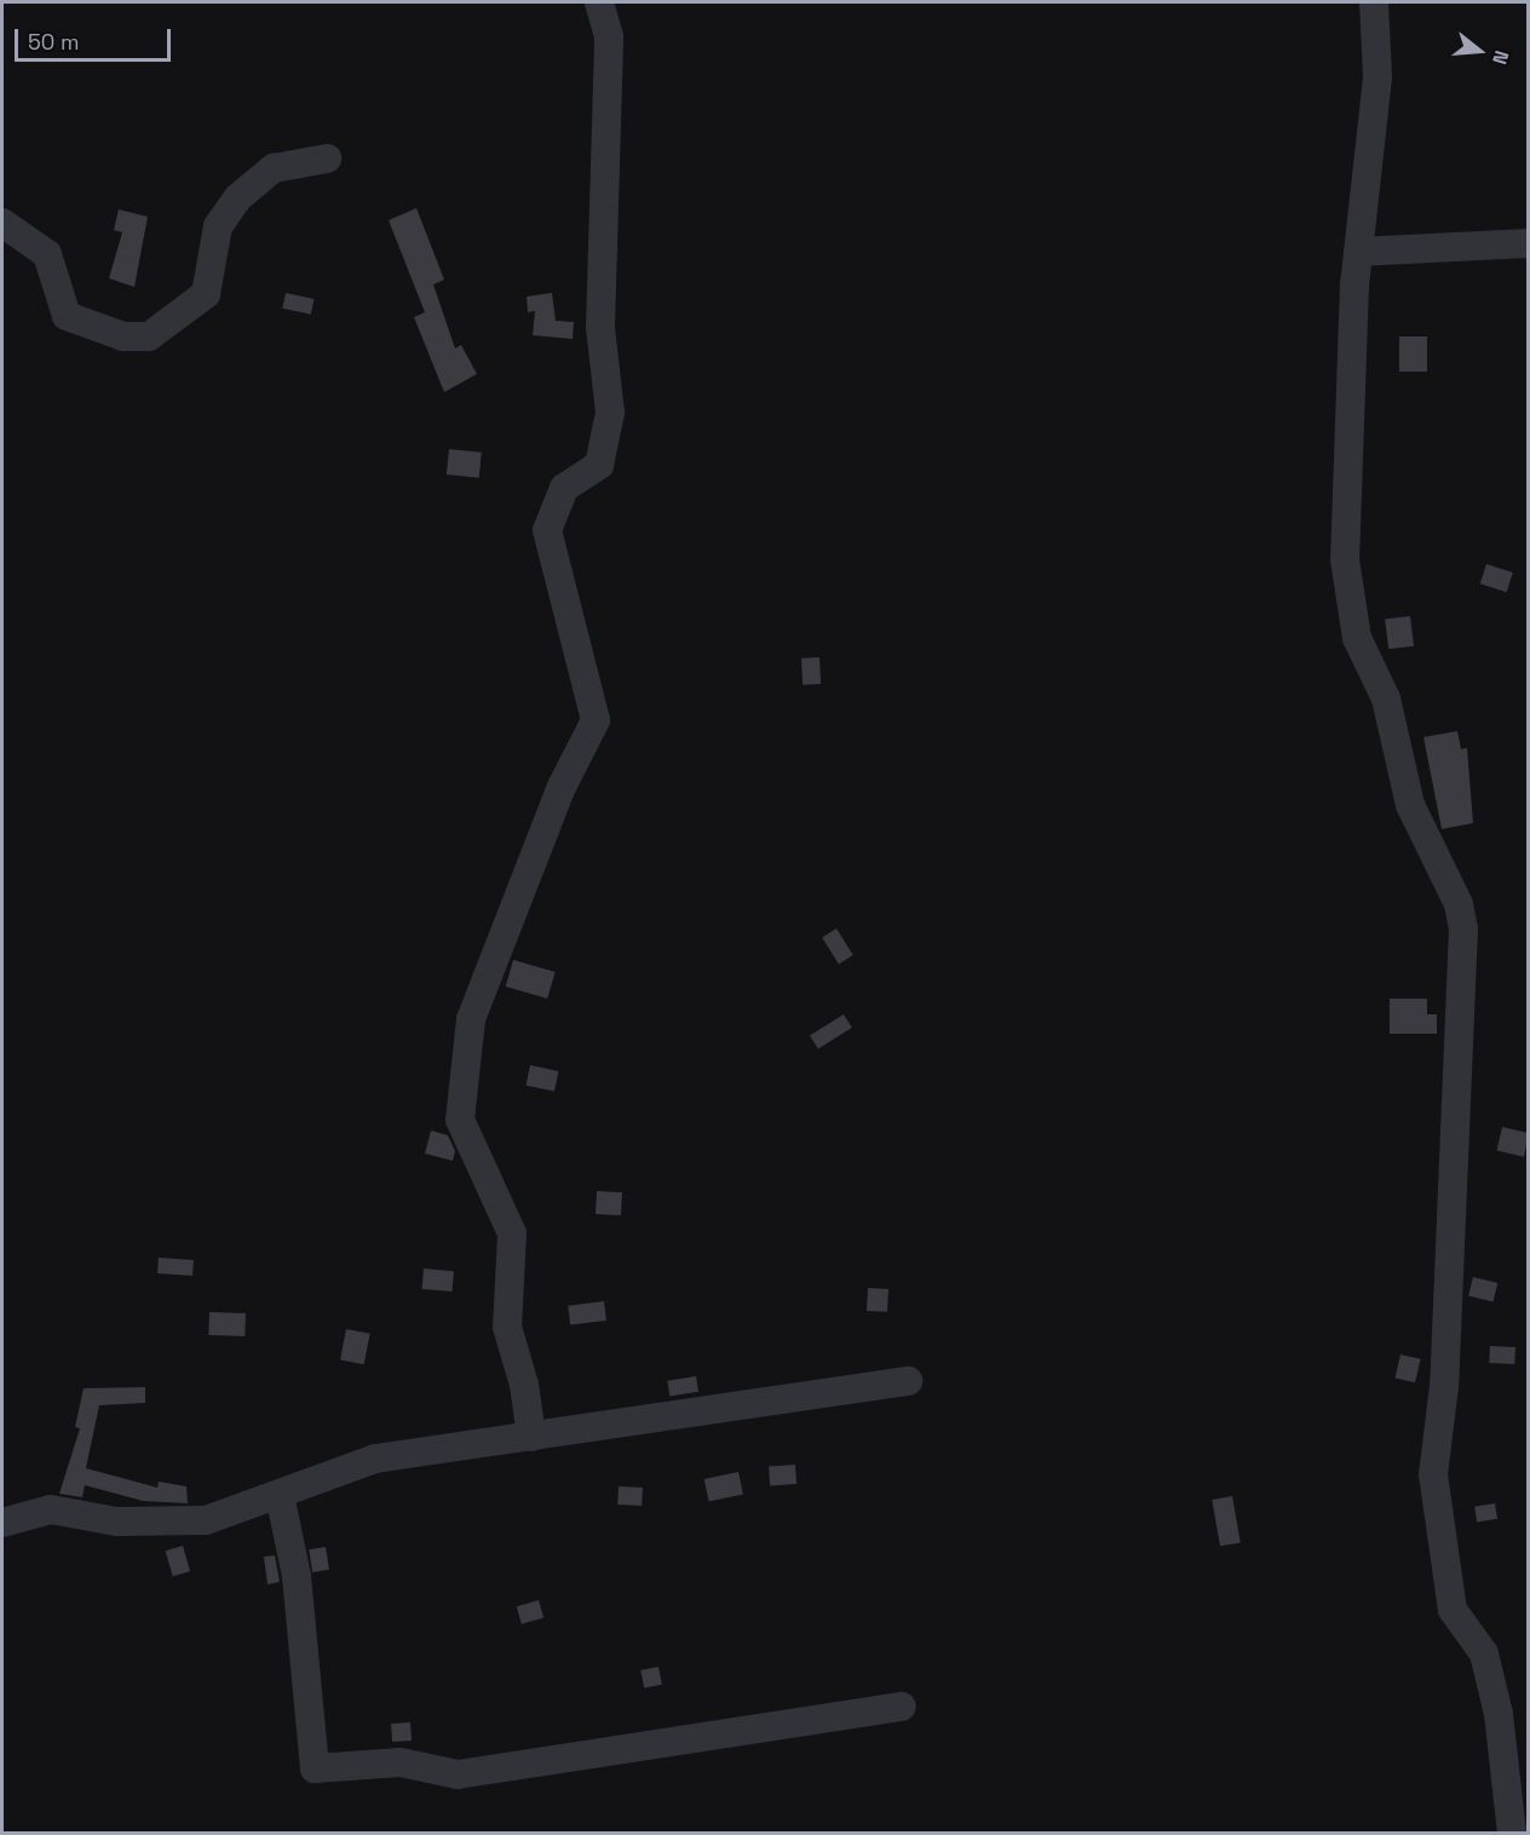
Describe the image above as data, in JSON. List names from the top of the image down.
{
  "scale_bar": "50 m",
  "north": "right"
}
